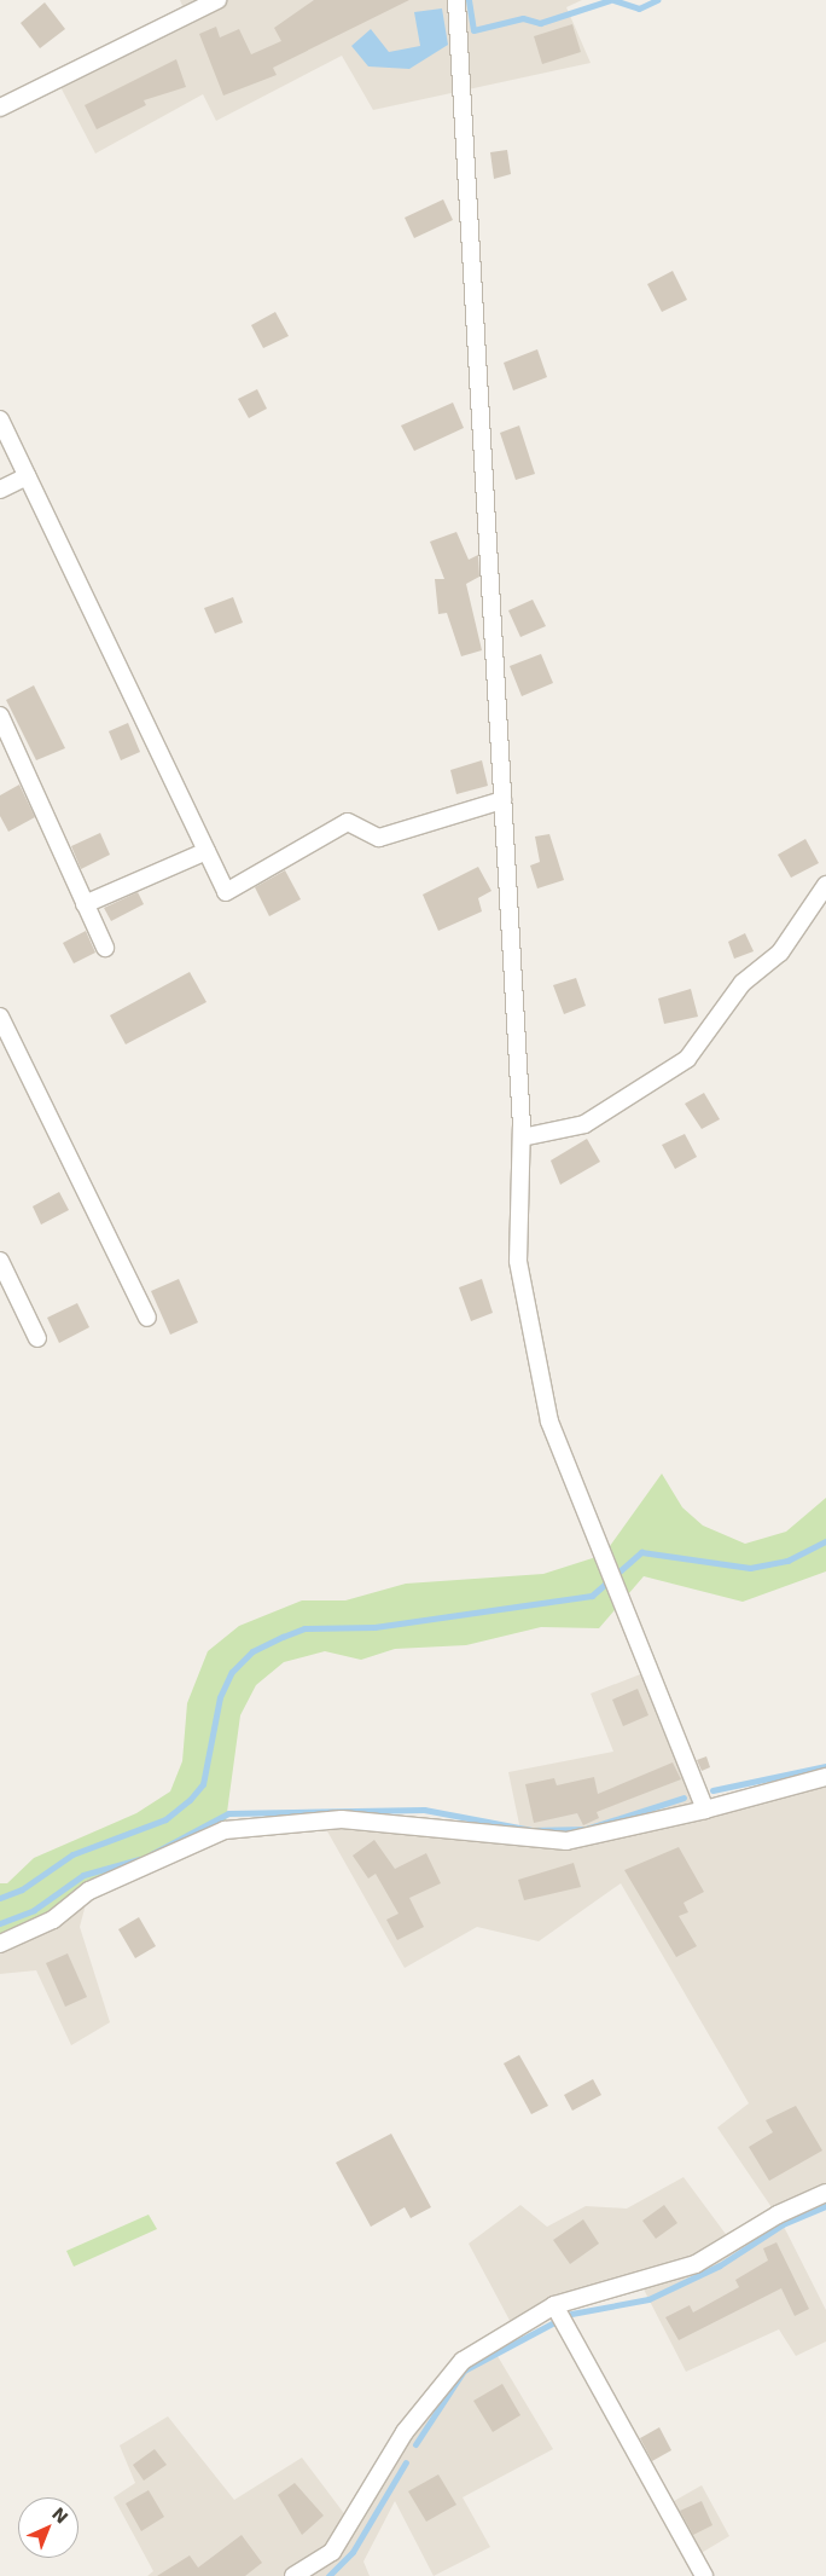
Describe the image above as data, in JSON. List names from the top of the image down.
{
  "north": "top right"
}
